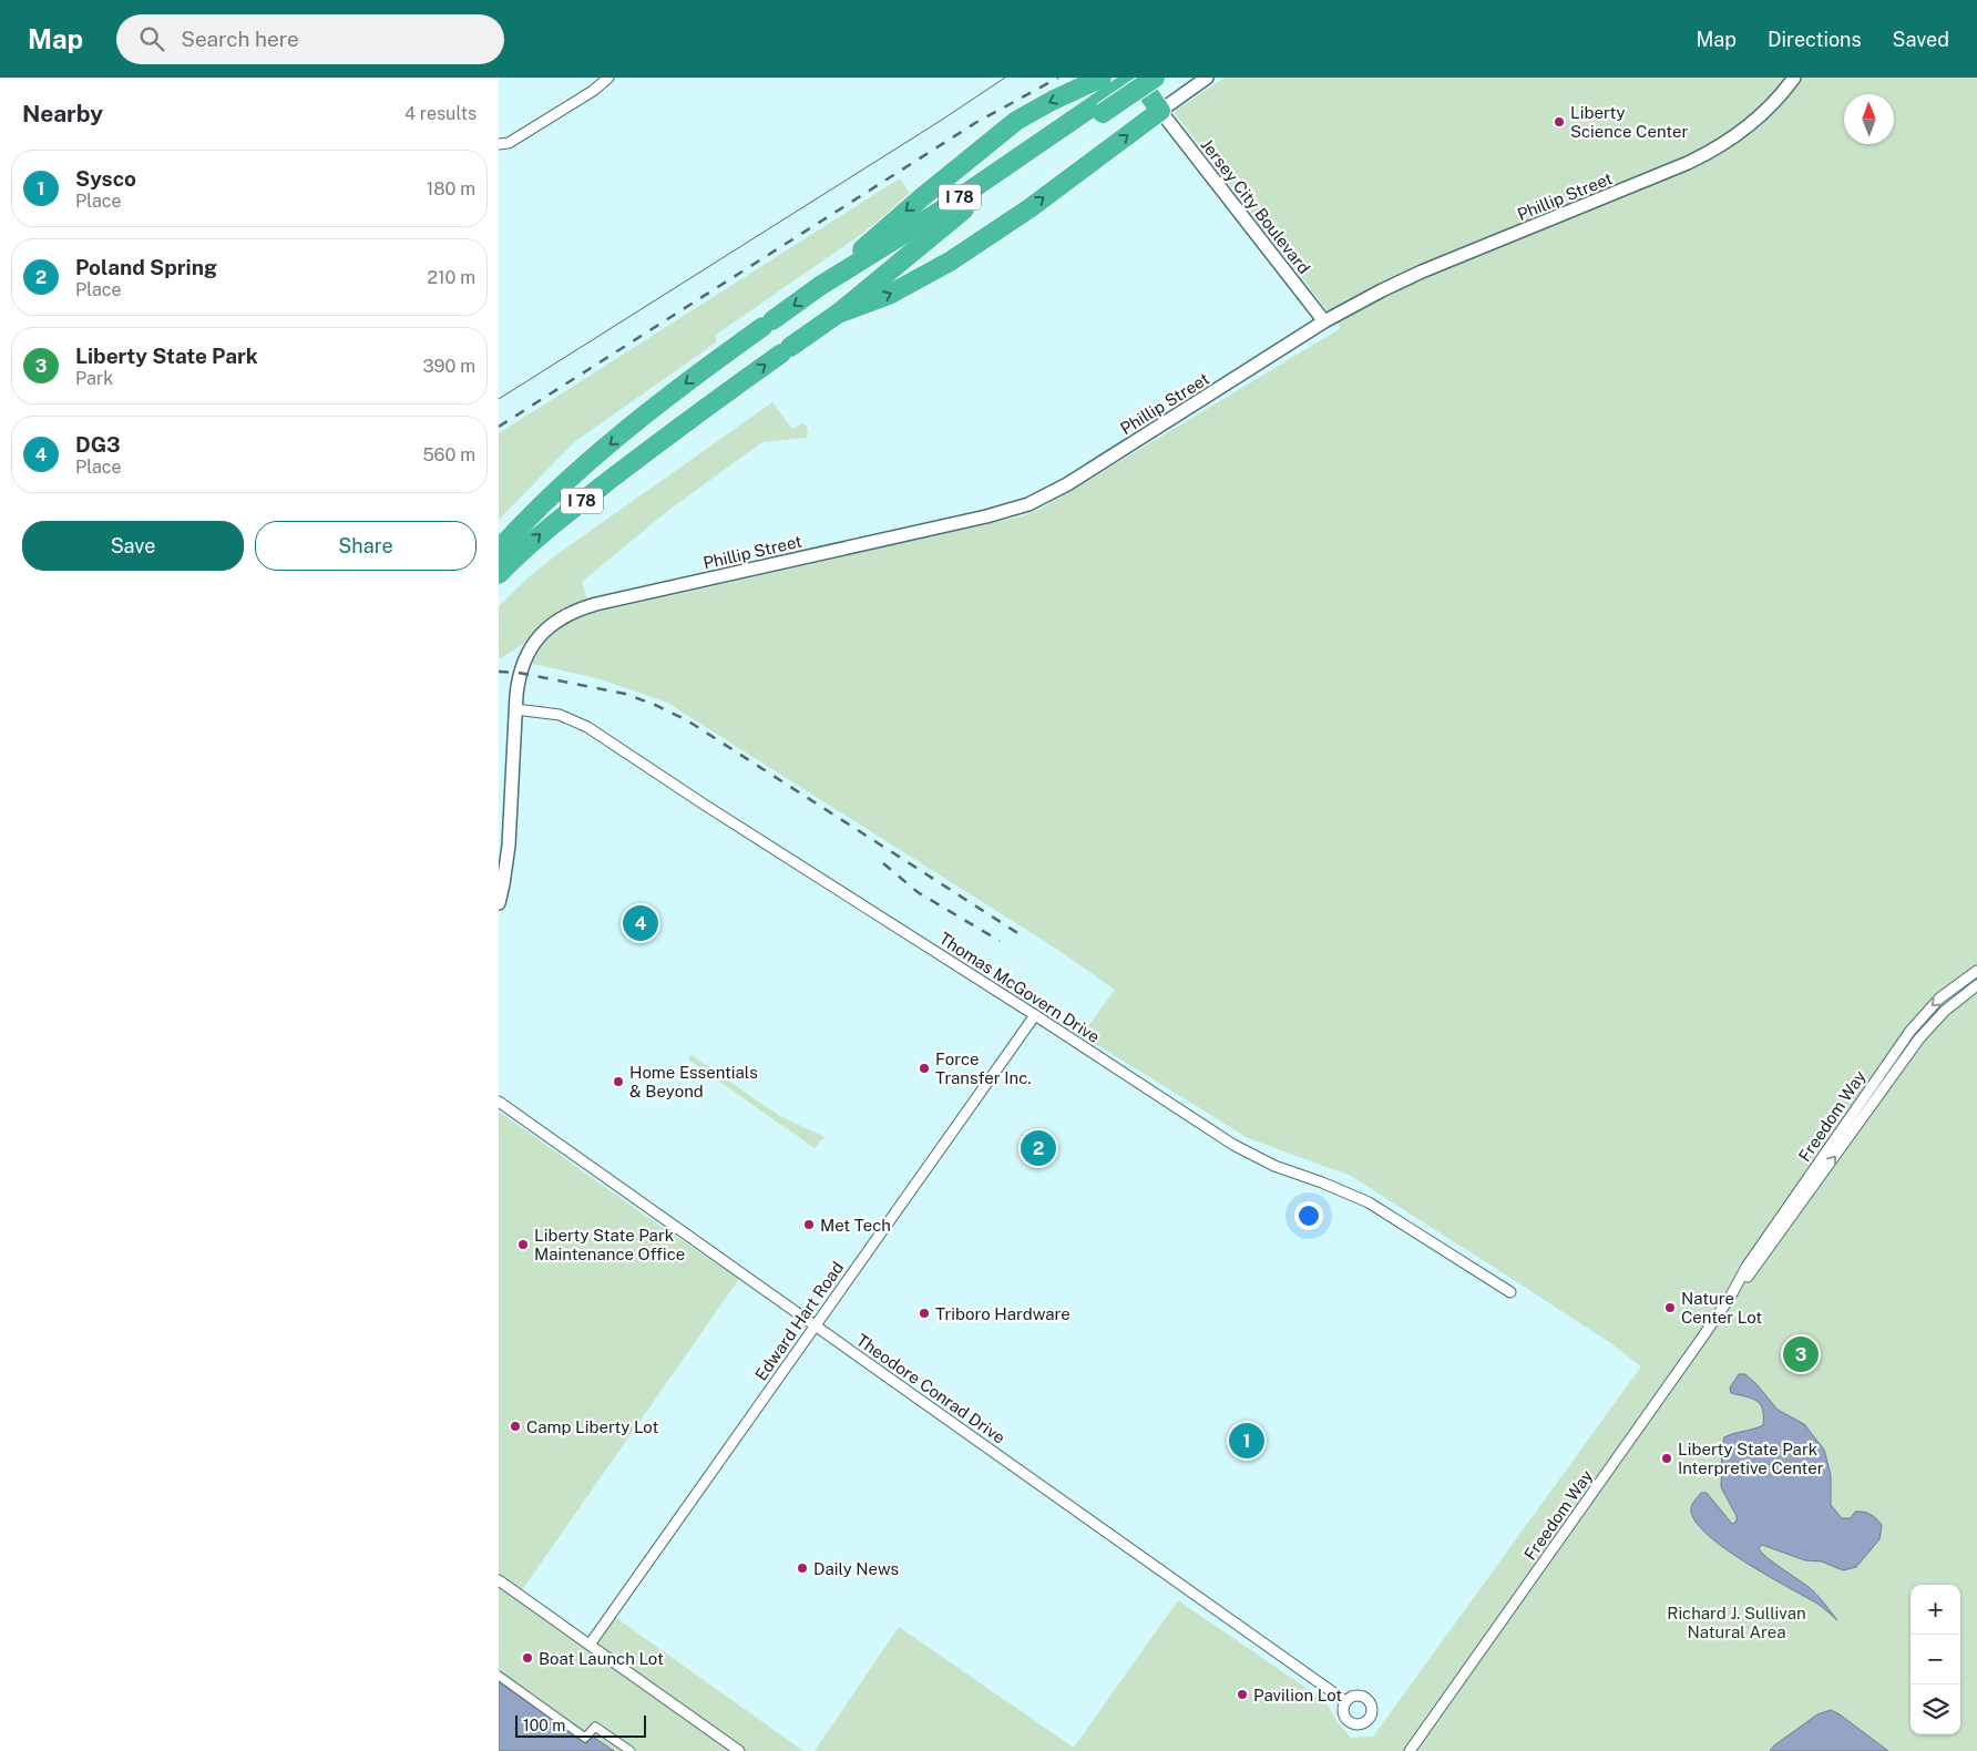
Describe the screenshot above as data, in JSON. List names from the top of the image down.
{
  "streets": {
    "highway": ["I 78"],
    "street": [
      "Phillip Street",
      "Jersey City Boulevard",
      "Thomas McGovern Drive",
      "Freedom Way",
      "Edward Hart Road",
      "Theodore Conrad Drive"
    ]
  },
  "crossings": [
    ["Phillip Street", "Jersey City Boulevard"],
    ["Phillip Street", "Thomas McGovern Drive"],
    ["Thomas McGovern Drive", "Edward Hart Road"],
    ["Edward Hart Road", "Theodore Conrad Drive"]
  ],
  "parks": ["Richard J. Sullivan Natural Area"],
  "places": [
    "Liberty Science Center",
    "Force Transfer Inc.",
    "Home Essentials & Beyond",
    "Met Tech",
    "Liberty State Park Maintenance Office",
    "Nature Center Lot",
    "Triboro Hardware",
    "Camp Liberty Lot",
    "Liberty State Park Interpretive Center",
    "Daily News",
    "Boat Launch Lot",
    "Pavilion Lot"
  ],
  "scale_bar": "100 m",
  "north": "top",
  "page": {
    "header": "Map",
    "search": "Search here",
    "nav": ["Map", "Directions", "Saved"],
    "heading": ["Nearby", "4 results"],
    "list": [
      {
        "mark": "1",
        "name": "Sysco",
        "note": "Place",
        "value": "180 m"
      },
      {
        "mark": "2",
        "name": "Poland Spring",
        "note": "Place",
        "value": "210 m"
      },
      {
        "mark": "3",
        "name": "Liberty State Park",
        "note": "Park",
        "value": "390 m"
      },
      {
        "mark": "4",
        "name": "DG3",
        "note": "Place",
        "value": "560 m"
      }
    ],
    "buttons": ["Save", "Share"],
    "pins": [
      "4",
      "2",
      "3",
      "1"
    ],
    "map_buttons": ["+", "−"],
    "scale": "100 m"
  }
}
